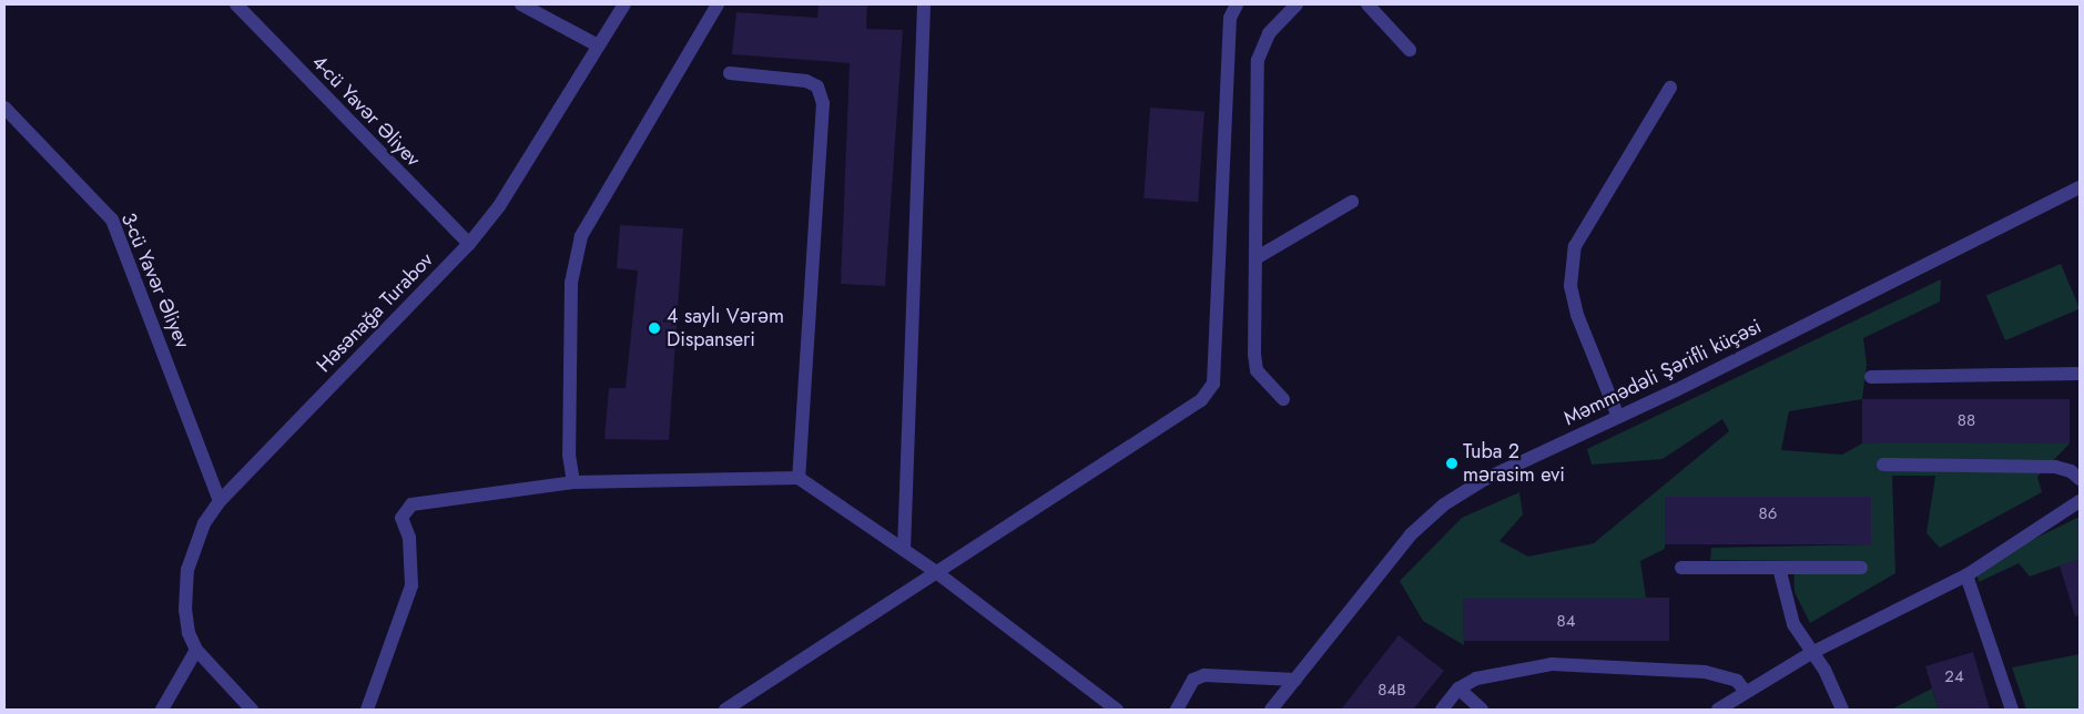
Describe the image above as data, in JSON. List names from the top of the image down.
{
  "streets": {
    "street": [
      "4-cü Yavər Əliyev",
      "3-cü Yavər Əliyev",
      "Həsənağa Turabov",
      "Məmmədəli Şərifli küçəsi"
    ]
  },
  "crossings": [
    ["4-cü Yavər Əliyev", "Həsənağa Turabov"],
    ["3-cü Yavər Əliyev", "Həsənağa Turabov"]
  ],
  "places": ["4 saylı Vərəm Dispanseri", "Tuba 2 mərasim evi"],
  "house_numbers": [
    "88",
    "86",
    "84",
    "24",
    "84B"
  ]
}
